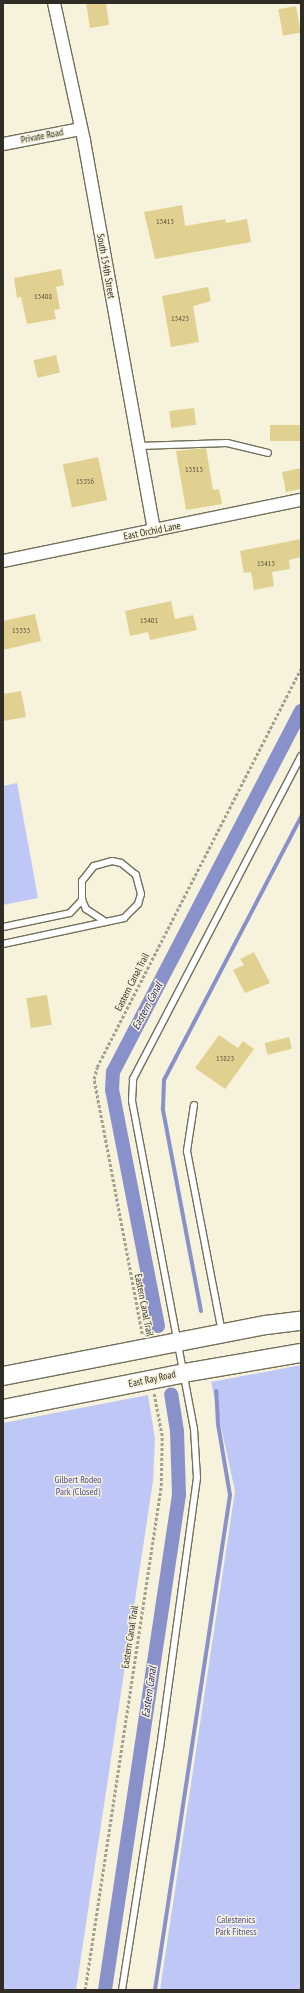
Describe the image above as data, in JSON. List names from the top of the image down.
{
  "streets": {
    "main road": ["East Ray Road"],
    "street": ["Private Road", "South 154th Street", "East Orchid Lane"],
    "path": ["Eastern Canal Trail"]
  },
  "crossings": [
    ["Private Road", "South 154th Street"],
    ["South 154th Street", "East Orchid Lane"],
    ["Eastern Canal Trail", "East Ray Road"]
  ],
  "water": ["Eastern Canal"],
  "parks": ["Gilbert Rodeo Park (Closed)", "Calestenics Park Fitness"],
  "house_numbers": [
    "13415",
    "13408",
    "13425",
    "13515",
    "15356",
    "15415",
    "15401",
    "15333",
    "13823"
  ]
}
